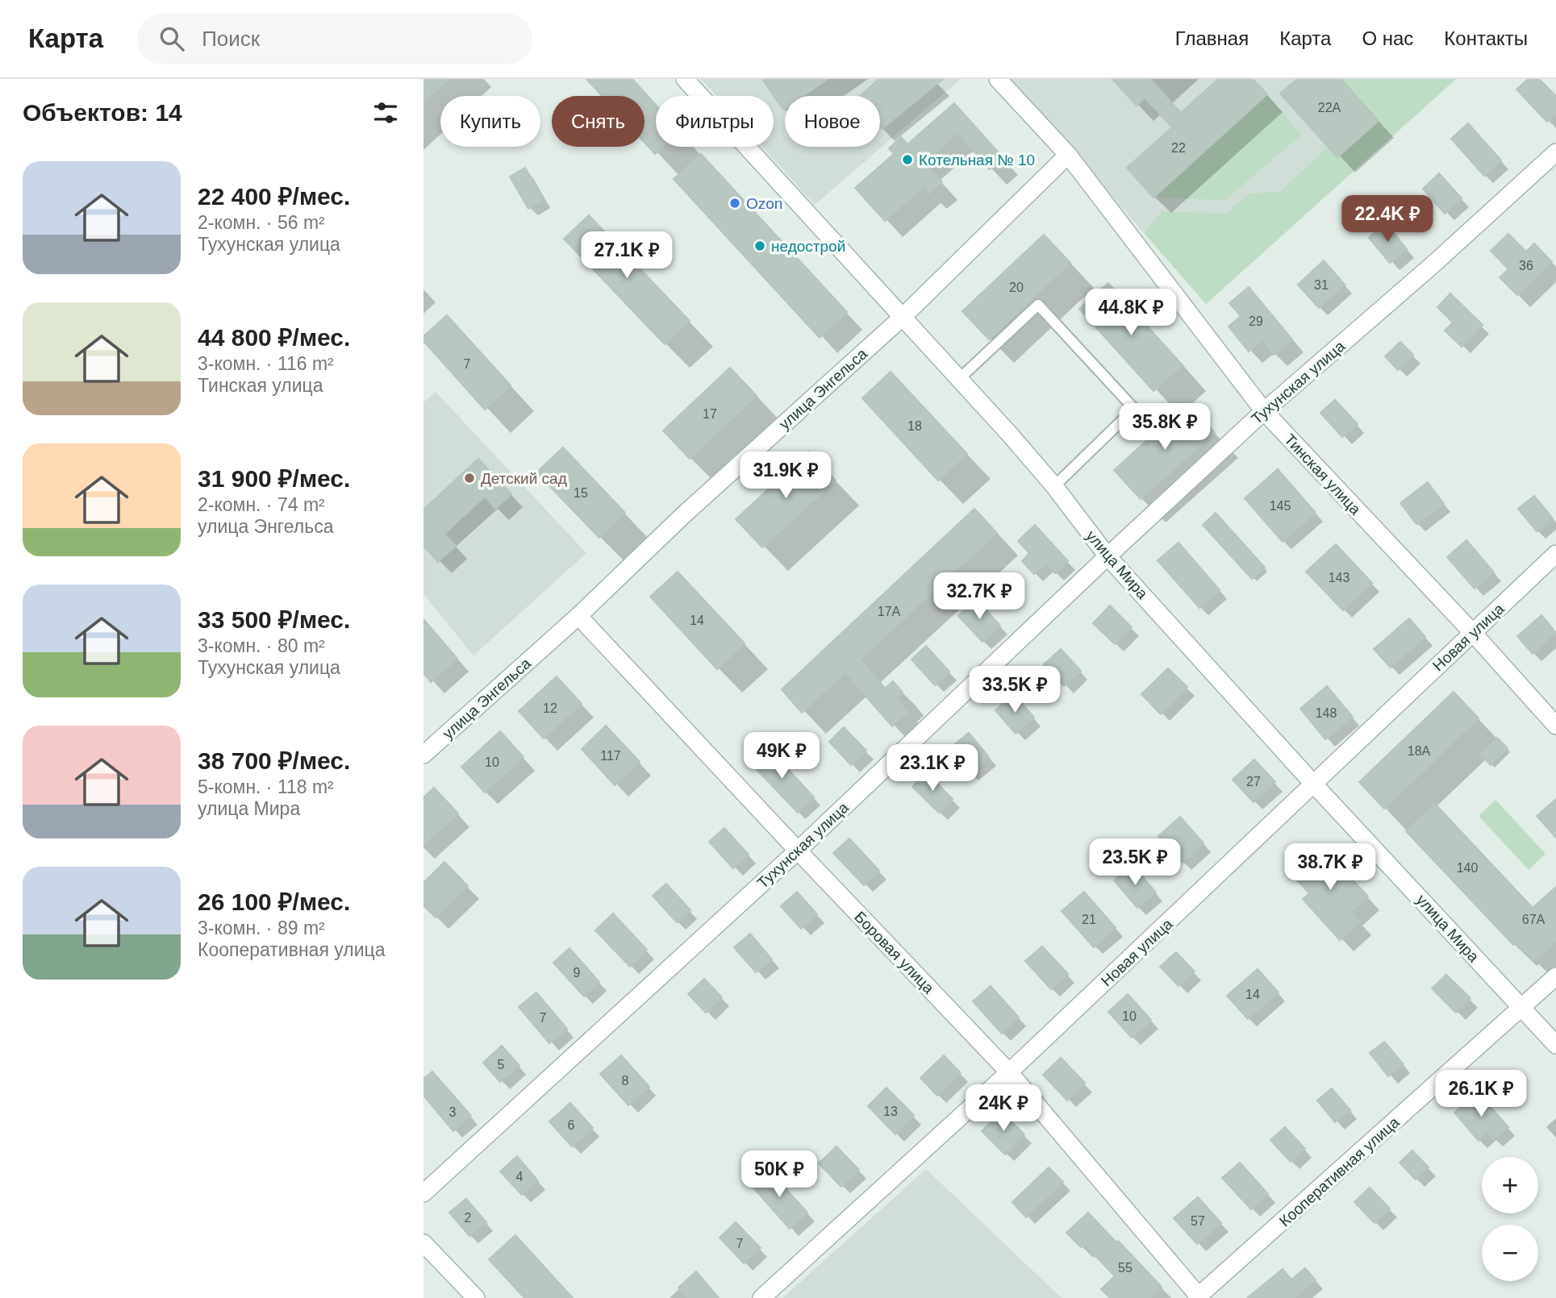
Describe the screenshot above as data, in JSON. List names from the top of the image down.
{
  "streets": {
    "street": [
      "Тухунская улица",
      "улица Энгельса",
      "Тинская улица",
      "улица Мира",
      "Новая улица",
      "Боровая улица",
      "Кооперативная улица"
    ]
  },
  "crossings": [
    ["Тухунская улица", "Тинская улица"],
    ["Тухунская улица", "улица Мира"],
    ["Тухунская улица", "Боровая улица"],
    ["улица Энгельса", "Тинская улица"],
    ["улица Энгельса", "улица Мира"],
    ["улица Энгельса", "Боровая улица"],
    ["Тинская улица", "Новая улица"],
    ["улица Мира", "Новая улица"],
    ["улица Мира", "Кооперативная улица"],
    ["Новая улица", "Боровая улица"],
    ["Боровая улица", "Кооперативная улица"]
  ],
  "places": [
    "Котельная № 10",
    "Ozon",
    "недострой",
    "Детский сад"
  ],
  "house_numbers": [
    "22А",
    "22",
    "36",
    "31",
    "20",
    "29",
    "7",
    "17",
    "18",
    "15",
    "145",
    "143",
    "17А",
    "14",
    "12",
    "148",
    "18А",
    "117",
    "10",
    "27",
    "140",
    "21",
    "67А",
    "9",
    "14",
    "10",
    "7",
    "5",
    "8",
    "13",
    "3",
    "6",
    "4",
    "2",
    "57",
    "7",
    "55"
  ],
  "page": {
    "header": "Карта",
    "search": "Поиск",
    "nav": [
      "Главная",
      "Карта",
      "О нас",
      "Контакты"
    ],
    "heading": "Объектов: 14",
    "chip": [
      "Купить",
      "Снять",
      "Фильтры",
      "Новое"
    ],
    "list": [
      {
        "name": "22 400 ₽/мес.",
        "note": "2-комн. · 56 m² · Тухунская улица"
      },
      {
        "name": "44 800 ₽/мес.",
        "note": "3-комн. · 116 m² · Тинская улица"
      },
      {
        "name": "31 900 ₽/мес.",
        "note": "2-комн. · 74 m² · улица Энгельса"
      },
      {
        "name": "33 500 ₽/мес.",
        "note": "3-комн. · 80 m² · Тухунская улица"
      },
      {
        "name": "38 700 ₽/мес.",
        "note": "5-комн. · 118 m² · улица Мира"
      },
      {
        "name": "26 100 ₽/мес.",
        "note": "3-комн. · 89 m² · Кооперативная улица"
      }
    ],
    "price": [
      "22.4K ₽",
      "27.1K ₽",
      "44.8K ₽",
      "35.8K ₽",
      "31.9K ₽",
      "32.7K ₽",
      "33.5K ₽",
      "49K ₽",
      "23.1K ₽",
      "23.5K ₽",
      "38.7K ₽",
      "26.1K ₽",
      "24K ₽",
      "50K ₽"
    ],
    "map_buttons": ["+", "−"]
  }
}
